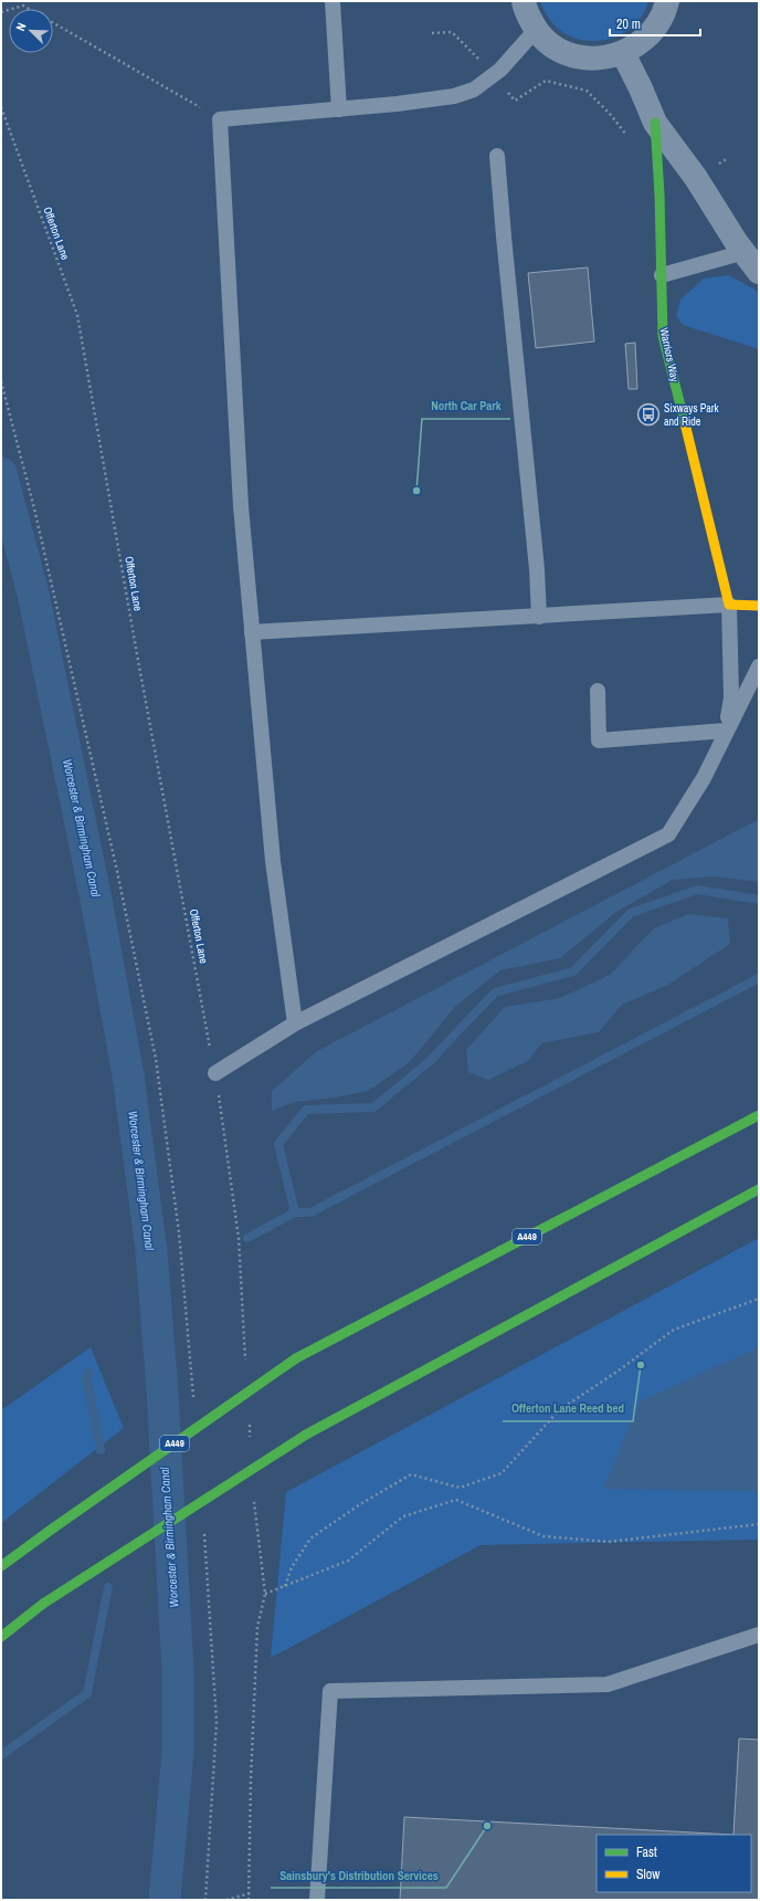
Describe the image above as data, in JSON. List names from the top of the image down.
{
  "streets": {
    "main road": ["Warriors Way", "A449"],
    "path": ["Offerton Lane"]
  },
  "water": ["Worcester & Birmingham Canal"],
  "places": {
    "bus stop": ["Sixways Park and Ride"],
    "other": ["North Car Park", "Offerton Lane Reed bed", "Sainsbury's Distribution Services"]
  },
  "legend": ["Fast", "Slow"],
  "scale_bar": "20 m",
  "north": "top left"
}
